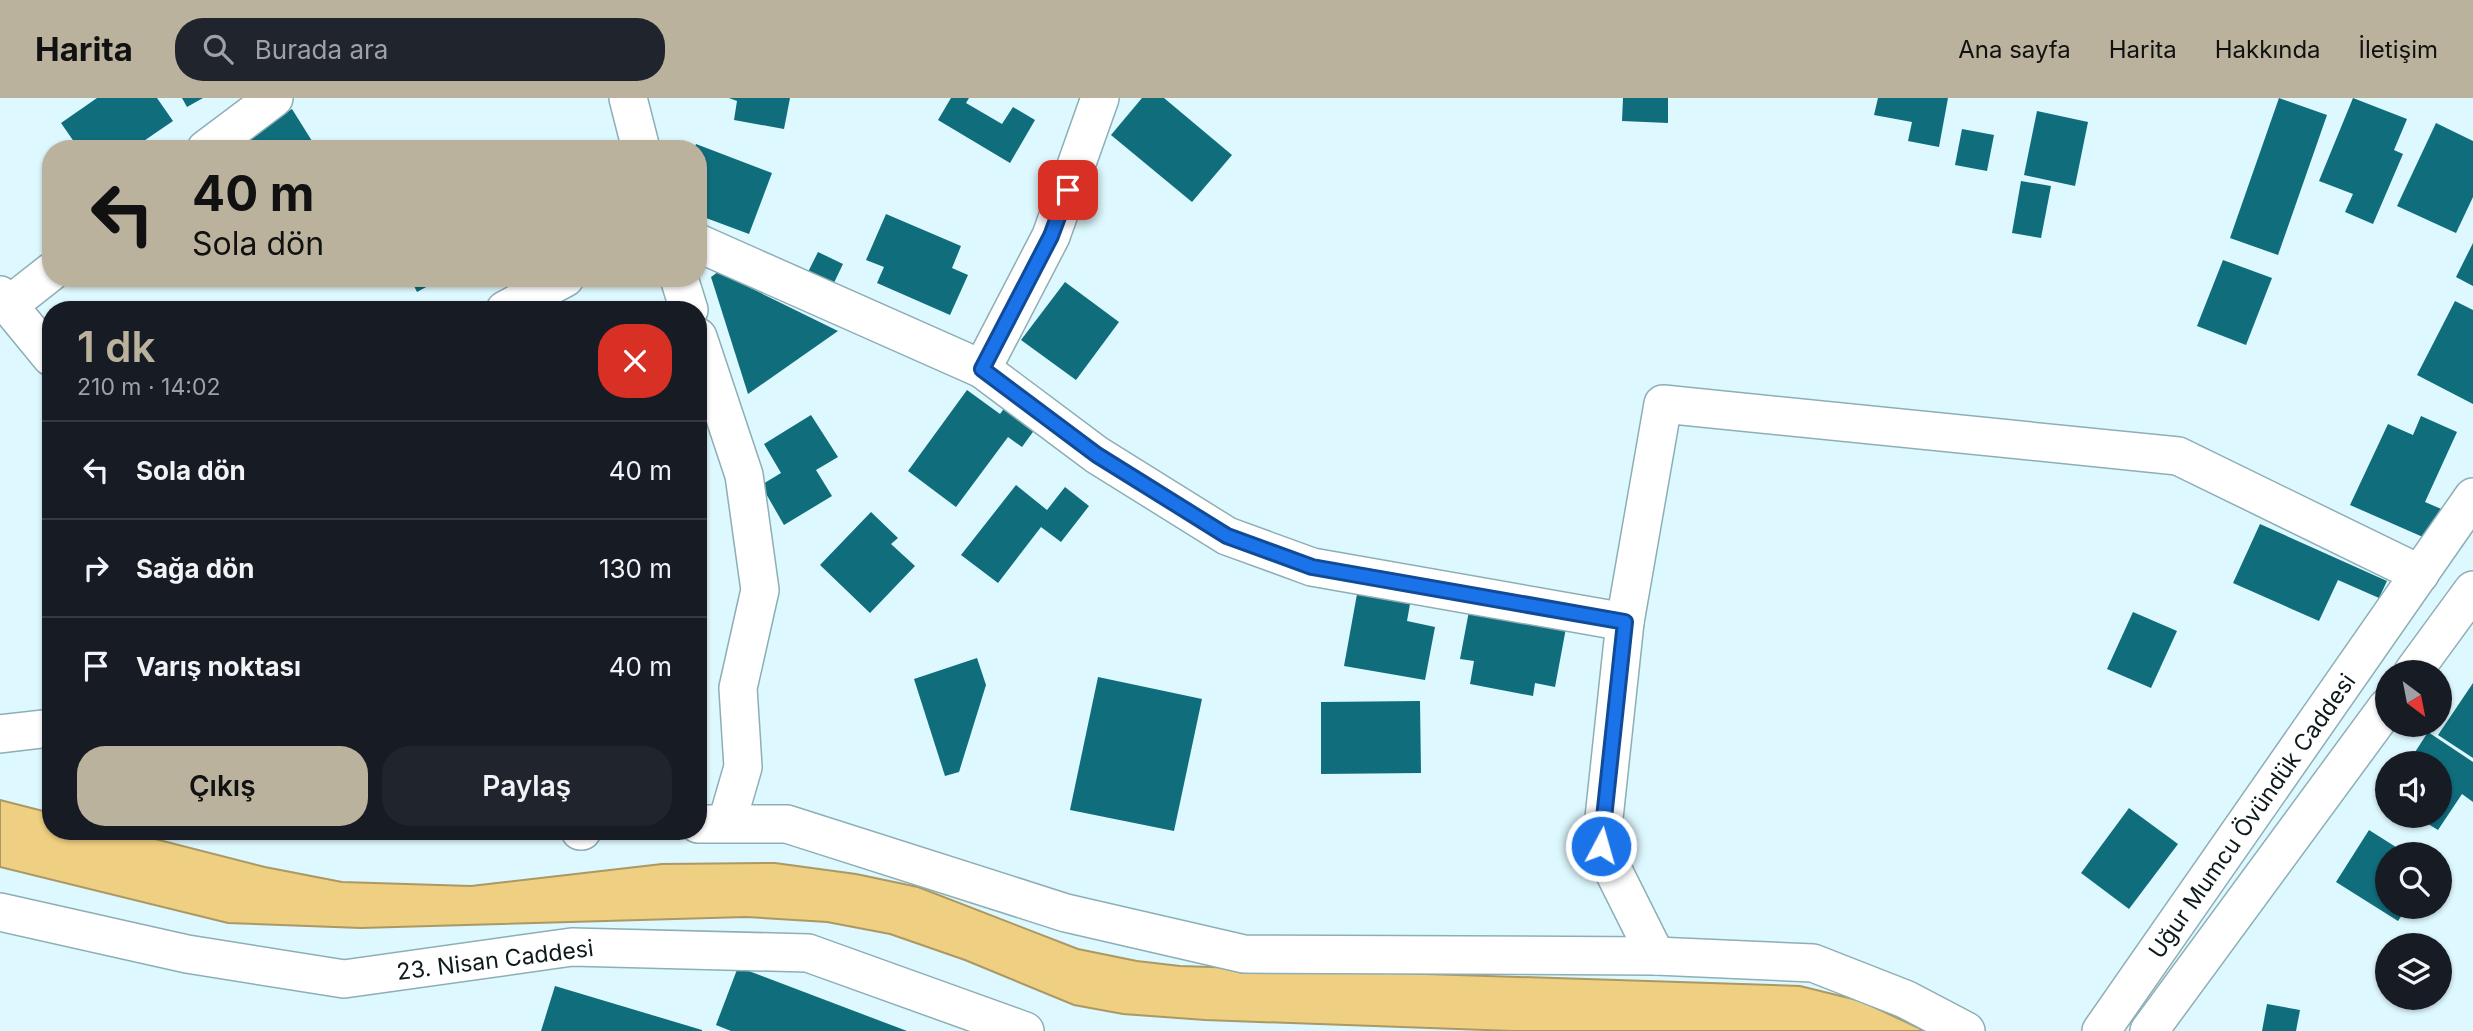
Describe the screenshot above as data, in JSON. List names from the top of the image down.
{
  "streets": {
    "street": ["Uğur Mumcu Övündük Caddesi", "23. Nisan Caddesi"]
  },
  "north": "bottom right",
  "page": {
    "header": "Harita",
    "search": "Burada ara",
    "nav": [
      "Ana sayfa",
      "Harita",
      "Hakkında",
      "İletişim"
    ],
    "turn": ["40 m", "Sola dön"],
    "heading": ["1 dk", "210 m · 14:02"],
    "list": [
      {
        "name": "Sola dön",
        "value": "40 m"
      },
      {
        "name": "Sağa dön",
        "value": "130 m"
      },
      {
        "name": "Varış noktası",
        "value": "40 m"
      }
    ],
    "buttons": ["Çıkış", "Paylaş"]
  }
}
